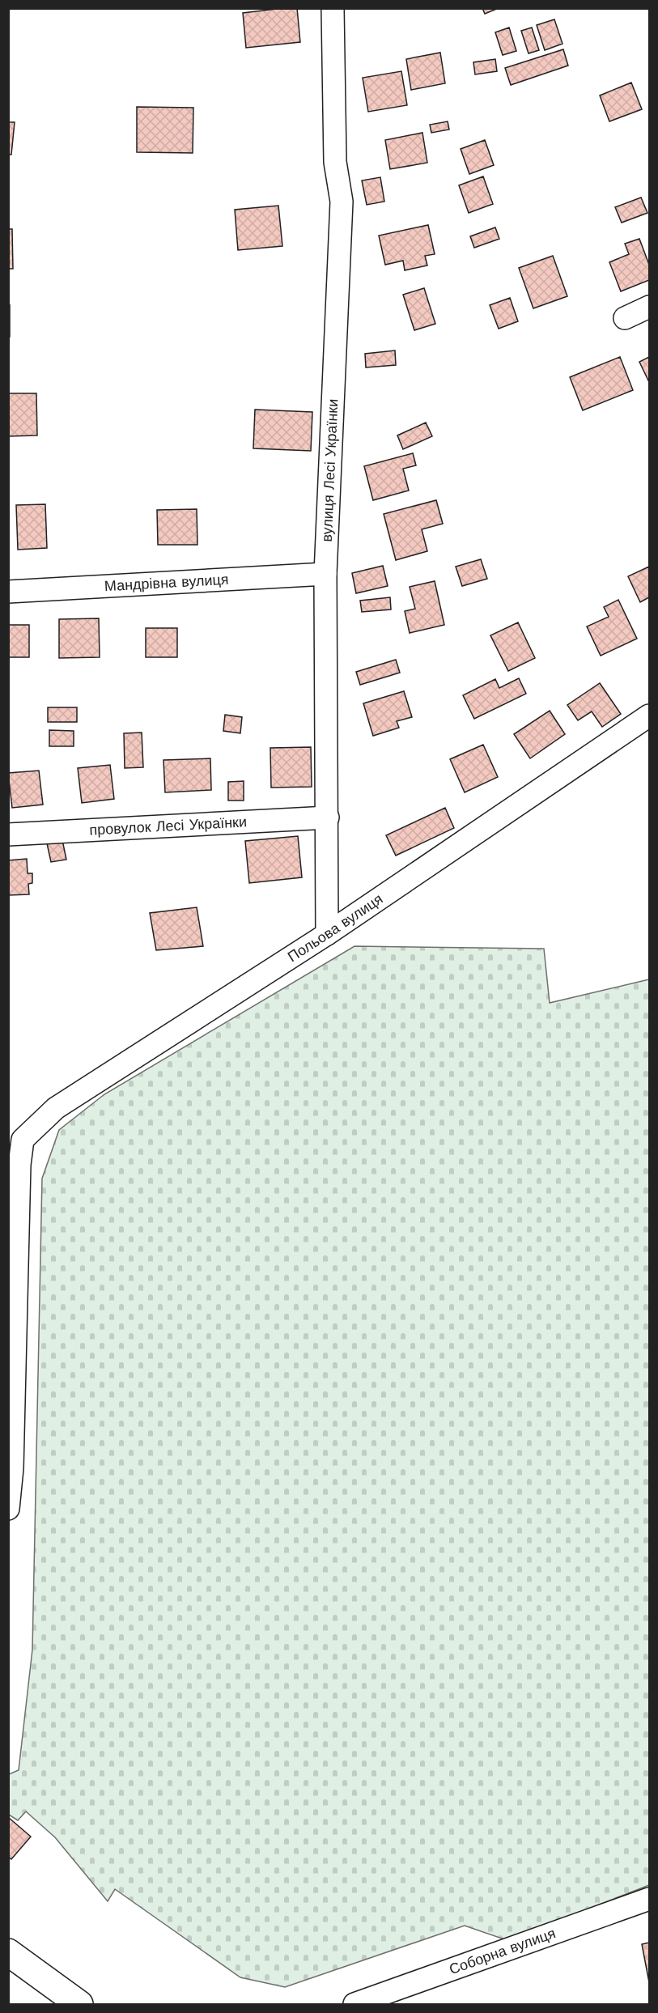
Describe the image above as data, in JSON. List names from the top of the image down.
{
  "streets": {
    "street": [
      "вулиця Лесі Українки",
      "Мандрівна вулиця",
      "провулок Лесі Українки",
      "Польова вулиця",
      "Соборна вулиця"
    ]
  },
  "crossings": [
    ["вулиця Лесі Українки", "Мандрівна вулиця"],
    ["вулиця Лесі Українки", "провулок Лесі Українки"],
    ["вулиця Лесі Українки", "Польова вулиця"]
  ]
}
